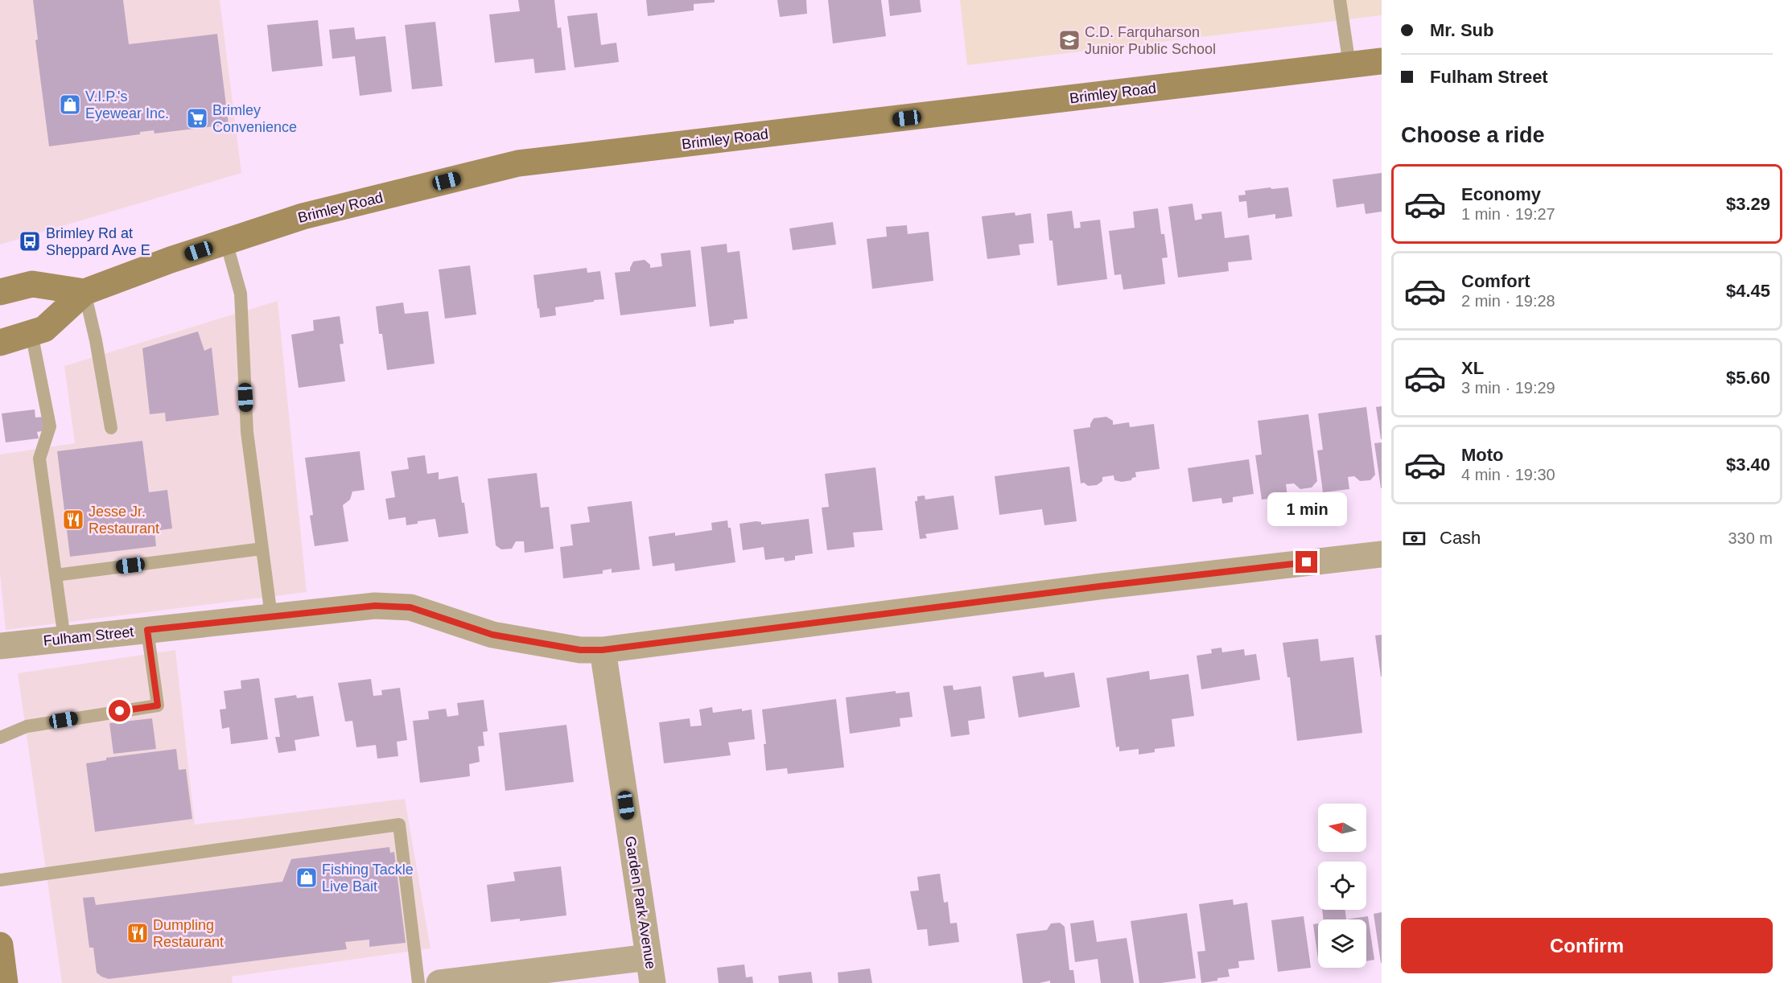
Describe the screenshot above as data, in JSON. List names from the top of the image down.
{
  "streets": {
    "main road": ["Brimley Road"],
    "street": ["Fulham Street", "Garden Park Avenue"]
  },
  "crossings": [
    ["Fulham Street", "Garden Park Avenue"]
  ],
  "places": {
    "school or university": ["C.D. Farquharson Junior Public School"],
    "shop": ["V.I.P.'s Eyewear Inc.", "Fishing Tackle Live Bait"],
    "supermarket": ["Brimley Convenience"],
    "bus stop": ["Brimley Rd at Sheppard Ave E"],
    "restaurant": ["Jesse Jr. Restaurant", "Dumpling Restaurant"]
  },
  "north": "left",
  "page": {
    "banner": ["Mr. Sub", "Fulham Street"],
    "heading": "Choose a ride",
    "list": [
      {
        "name": "Economy",
        "note": "1 min · 19:27",
        "value": "$3.29"
      },
      {
        "name": "Comfort",
        "note": "2 min · 19:28",
        "value": "$4.45"
      },
      {
        "name": "XL",
        "note": "3 min · 19:29",
        "value": "$5.60"
      },
      {
        "name": "Moto",
        "note": "4 min · 19:30",
        "value": "$3.40"
      }
    ],
    "bubble": "1 min",
    "pay": ["Cash", "330 m"],
    "buttons": "Confirm"
  }
}
